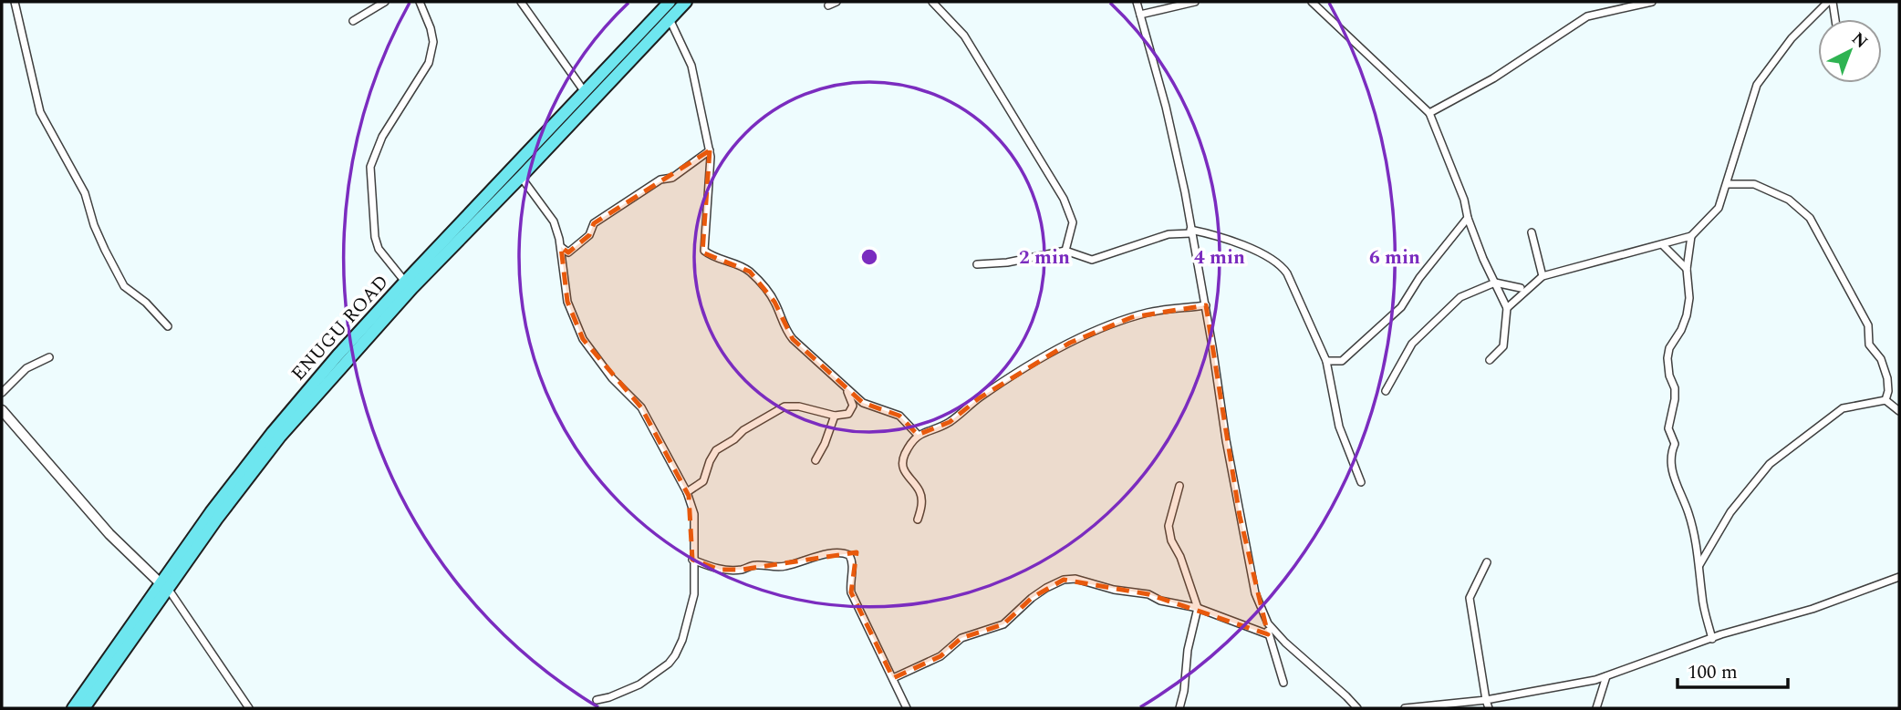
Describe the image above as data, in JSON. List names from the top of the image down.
{
  "streets": {
    "main road": ["ENUGU ROAD"]
  },
  "scale_bar": "100 m",
  "north": "top right",
  "rings": ["2 min", "4 min", "6 min"]
}
